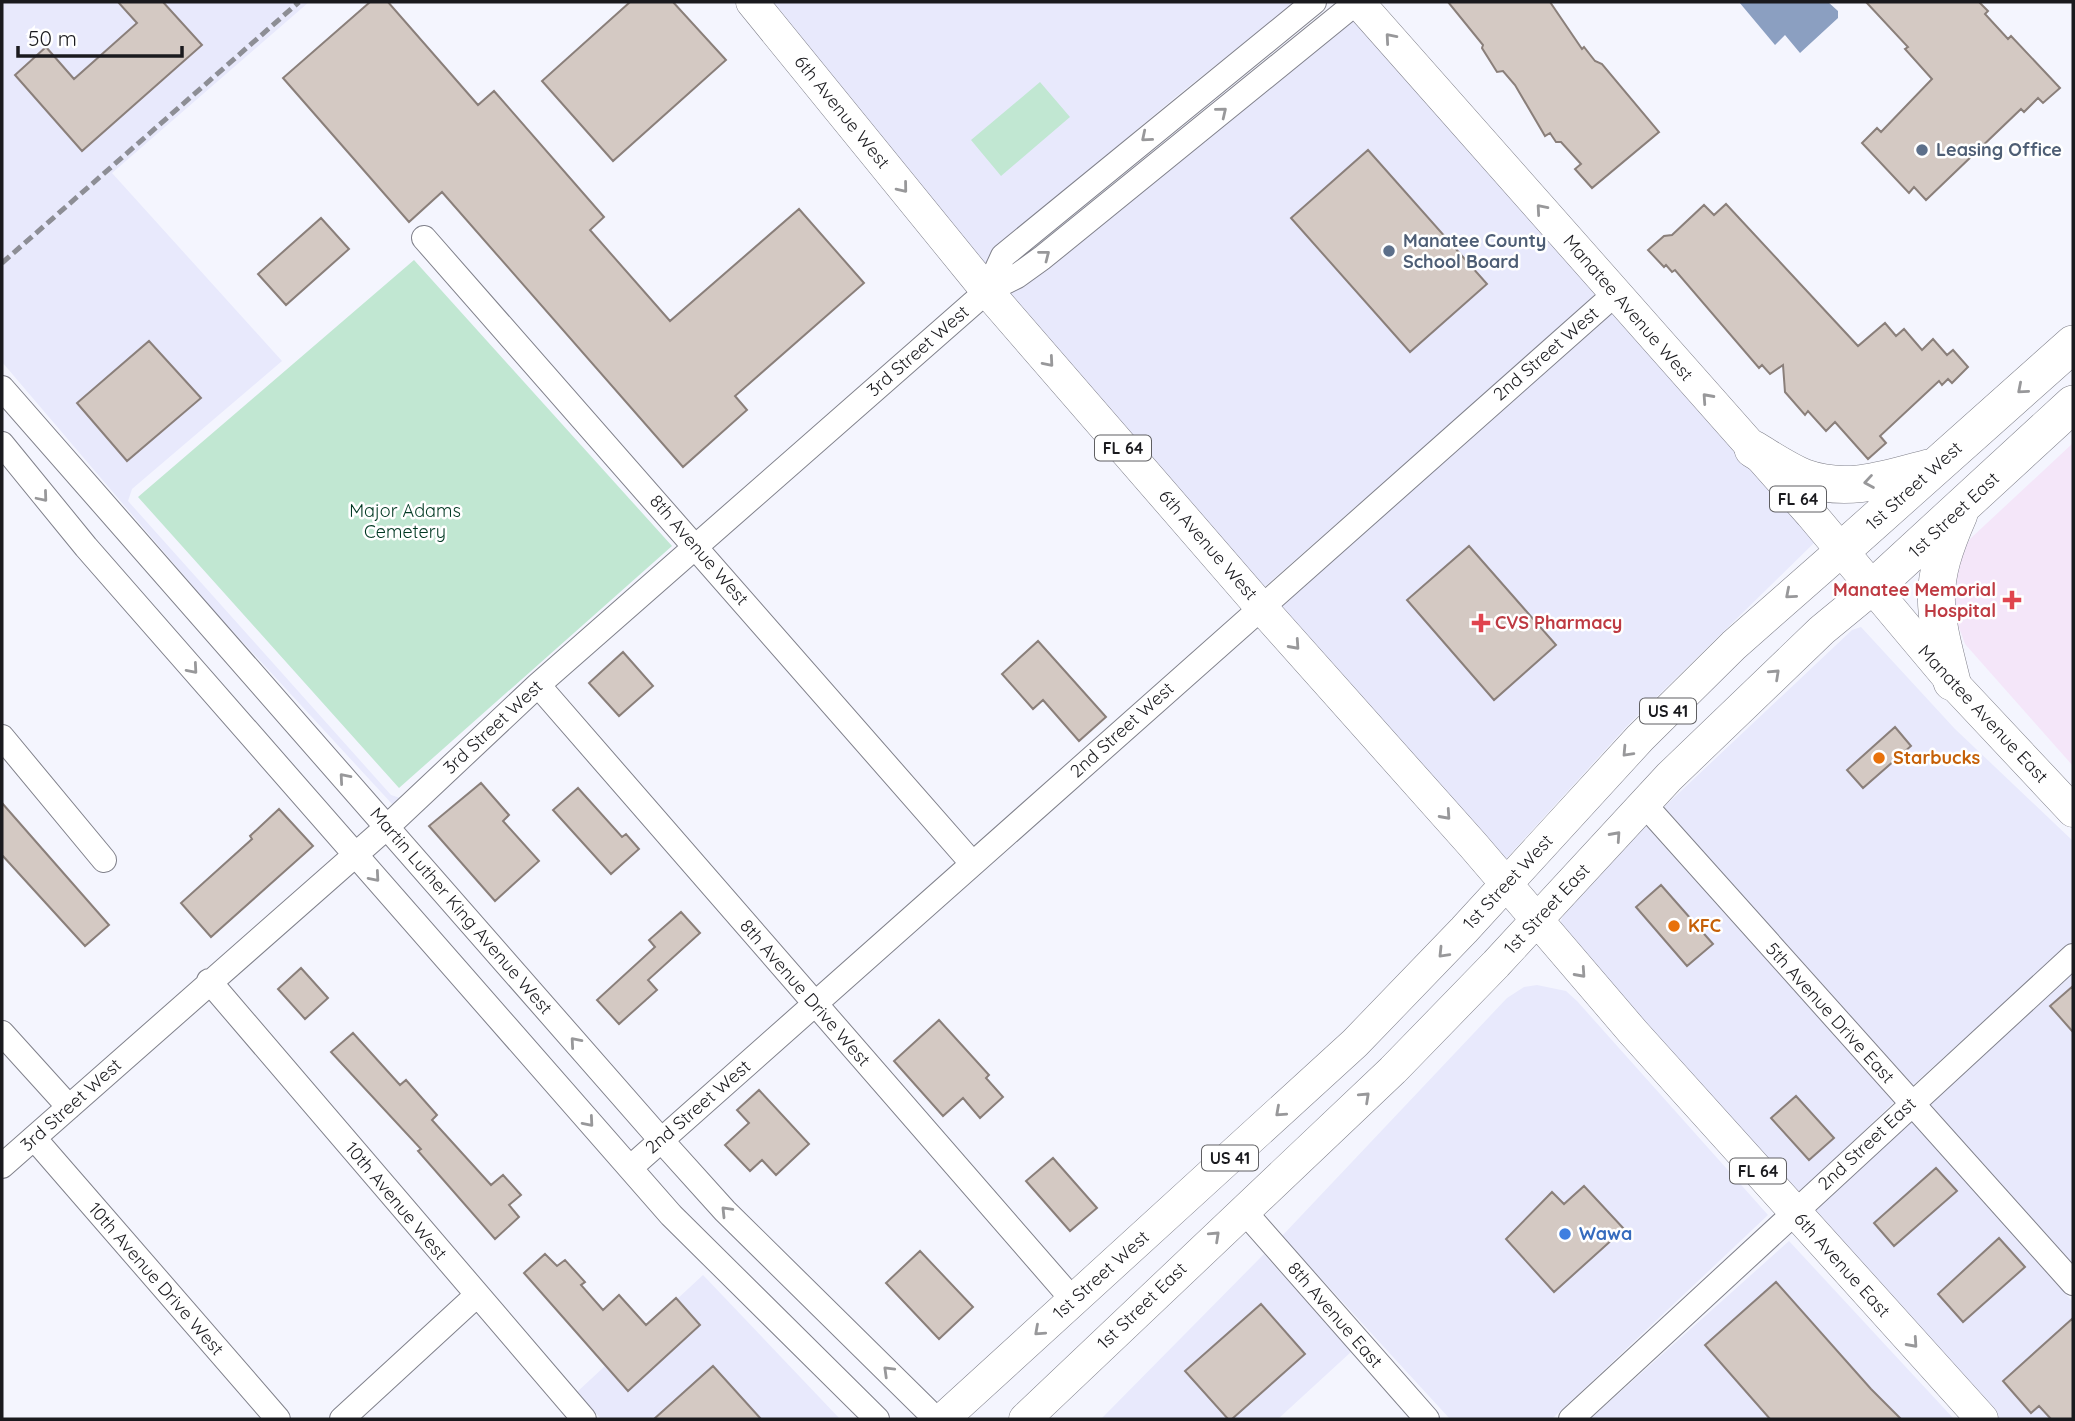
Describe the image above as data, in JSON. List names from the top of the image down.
{
  "streets": {
    "highway": ["1st Street West", "1st Street East", "US 41"],
    "main road": [
      "6th Avenue West",
      "Manatee Avenue West",
      "FL 64",
      "Manatee Avenue East",
      "6th Avenue East"
    ],
    "street": [
      "3rd Street West",
      "2nd Street West",
      "8th Avenue West",
      "Martin Luther King Avenue West",
      "8th Avenue Drive West",
      "5th Avenue Drive East",
      "2nd Street East",
      "10th Avenue West",
      "10th Avenue Drive West",
      "8th Avenue East"
    ]
  },
  "crossings": [
    ["6th Avenue West", "3rd Street West"],
    ["6th Avenue West", "2nd Street West"],
    ["6th Avenue West", "1st Street West"],
    ["6th Avenue West", "1st Street East"],
    ["6th Avenue West", "6th Avenue East"],
    ["Manatee Avenue West", "3rd Street West"],
    ["Manatee Avenue West", "2nd Street West"],
    ["Manatee Avenue West", "1st Street West"],
    ["Manatee Avenue West", "Manatee Avenue East"],
    ["3rd Street West", "8th Avenue West"],
    ["3rd Street West", "Martin Luther King Avenue West"],
    ["3rd Street West", "8th Avenue Drive West"],
    ["3rd Street West", "10th Avenue West"],
    ["3rd Street West", "10th Avenue Drive West"],
    ["2nd Street West", "8th Avenue West"],
    ["2nd Street West", "Martin Luther King Avenue West"],
    ["2nd Street West", "8th Avenue Drive West"],
    ["1st Street West", "Manatee Avenue East"],
    ["1st Street West", "8th Avenue Drive West"],
    ["1st Street East", "Manatee Avenue East"],
    ["1st Street East", "5th Avenue Drive East"],
    ["1st Street East", "6th Avenue East"],
    ["1st Street East", "8th Avenue East"],
    ["5th Avenue Drive East", "2nd Street East"],
    ["2nd Street East", "6th Avenue East"]
  ],
  "one_way": [
    "6th Avenue West",
    "Manatee Avenue West",
    "1st Street West",
    "1st Street East",
    "6th Avenue East"
  ],
  "parks": ["Major Adams Cemetery"],
  "places": {
    "other": [
      "Leasing Office",
      "Manatee County School Board",
      "Starbucks",
      "KFC",
      "Wawa"
    ],
    "health": ["Manatee Memorial Hospital", "CVS Pharmacy"]
  },
  "scale_bar": "50 m"
}
